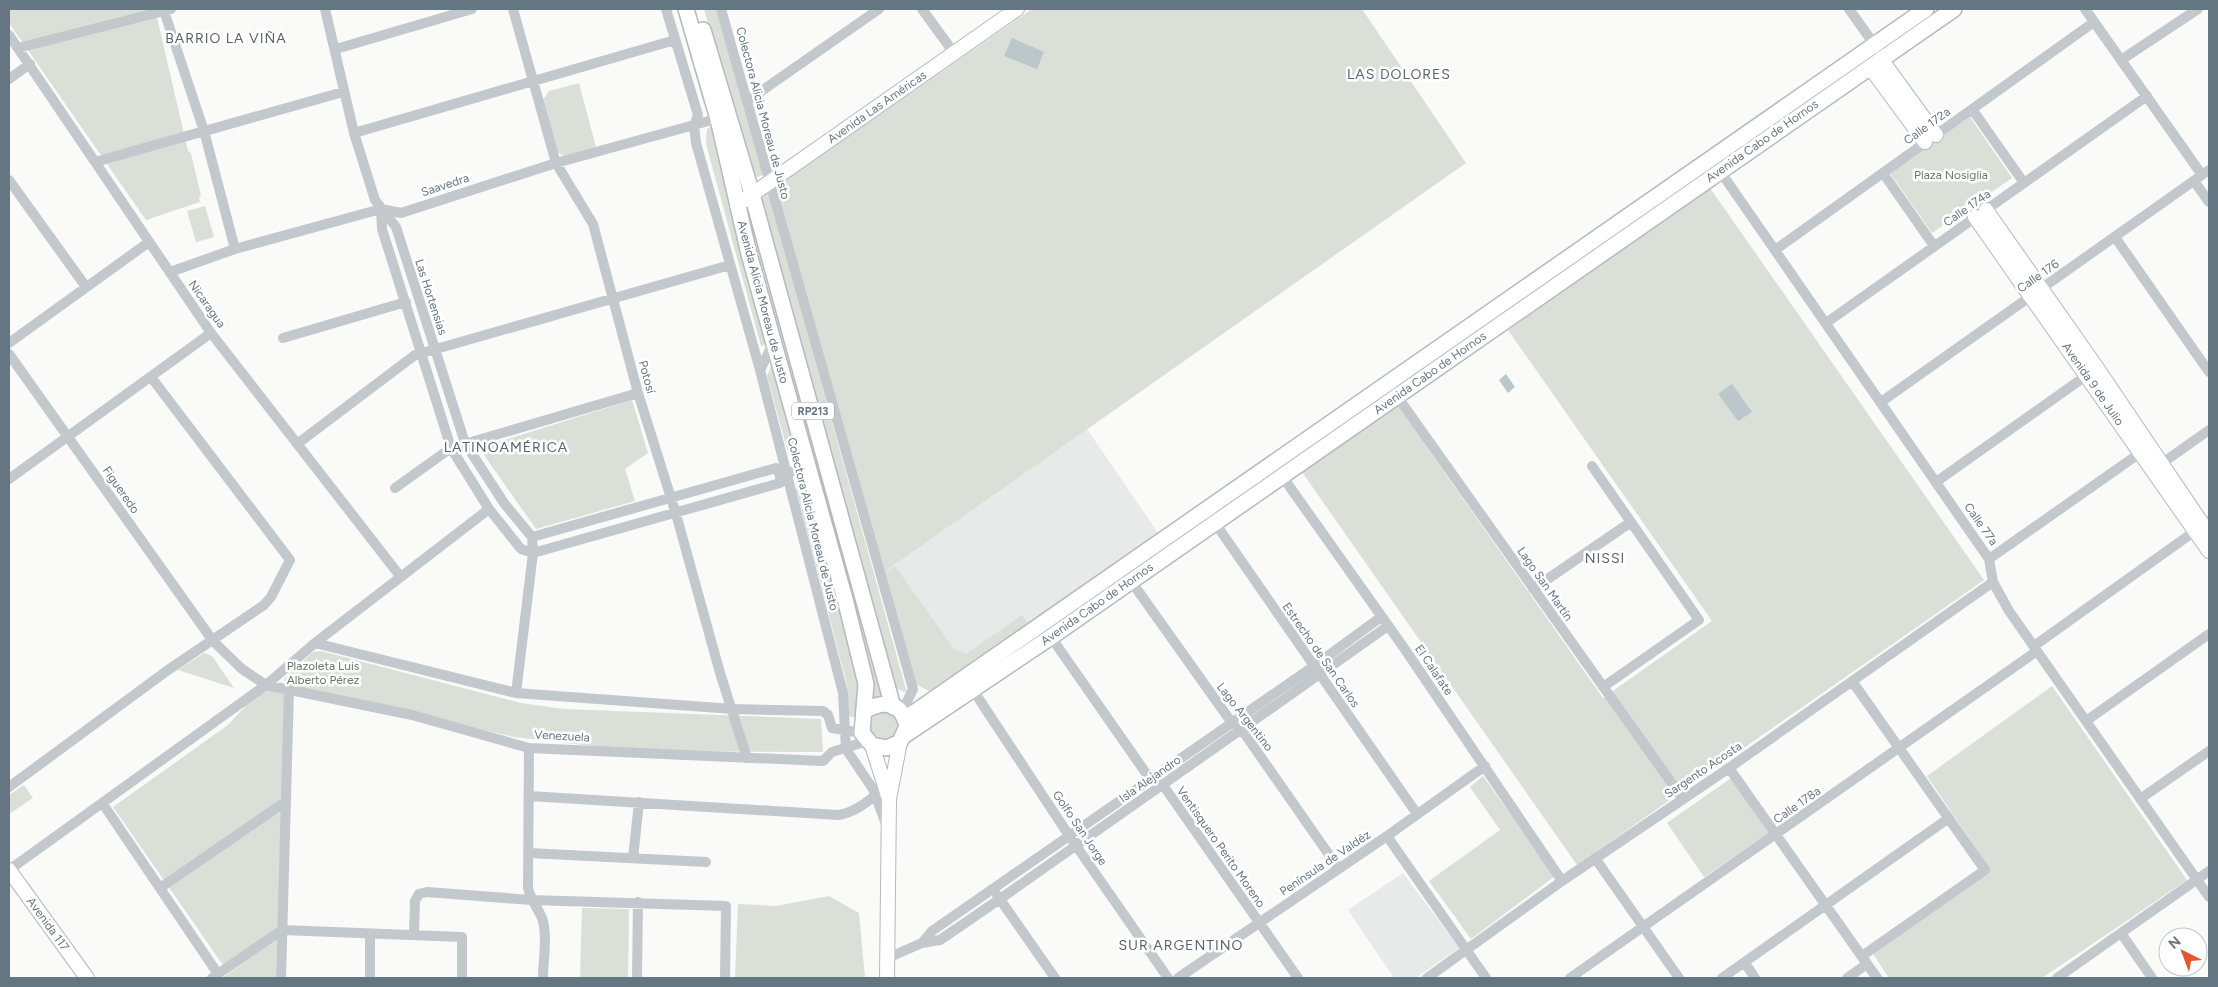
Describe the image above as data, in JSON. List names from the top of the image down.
{
  "streets": {
    "main road": [
      "Avenida Las Américas",
      "Avenida Cabo de Hornos",
      "Avenida Alicia Moreau de Justo",
      "Avenida 9 de Julio",
      "RP213",
      "Avenida 117"
    ],
    "street": [
      "Colectora Alicia Moreau de Justo",
      "Calle 172a",
      "Saavedra",
      "Calle 174a",
      "Calle 176",
      "Las Hortensias",
      "Nicaragua",
      "Potosí",
      "Figueredo",
      "Calle 77a",
      "Lago San Martín",
      "Estrecho de San Carlos",
      "El Calafate",
      "Lago Argentino",
      "Venezuela",
      "Sargento Acosta",
      "Isla Alejandro",
      "Calle 178a",
      "Golfo San Jorge",
      "Ventisquero Perito Moreno",
      "Península de Valdéz"
    ]
  },
  "crossings": [
    ["Avenida Las Américas", "Colectora Alicia Moreau de Justo"],
    ["Avenida Las Américas", "Avenida Alicia Moreau de Justo"],
    ["Colectora Alicia Moreau de Justo", "Avenida Cabo de Hornos"],
    ["Colectora Alicia Moreau de Justo", "Saavedra"],
    ["Colectora Alicia Moreau de Justo", "Avenida Alicia Moreau de Justo"],
    ["Colectora Alicia Moreau de Justo", "Venezuela"],
    ["Calle 172a", "Calle 77a"],
    ["Avenida Cabo de Hornos", "Avenida Alicia Moreau de Justo"],
    ["Avenida Cabo de Hornos", "Calle 77a"],
    ["Avenida Cabo de Hornos", "Lago San Martín"],
    ["Avenida Cabo de Hornos", "Estrecho de San Carlos"],
    ["Avenida Cabo de Hornos", "El Calafate"],
    ["Avenida Cabo de Hornos", "Lago Argentino"],
    ["Avenida Cabo de Hornos", "Venezuela"],
    ["Avenida Cabo de Hornos", "Golfo San Jorge"],
    ["Saavedra", "Las Hortensias"],
    ["Saavedra", "Avenida Alicia Moreau de Justo"],
    ["Saavedra", "Nicaragua"],
    ["Saavedra", "Potosí"],
    ["Calle 174a", "Avenida 9 de Julio"],
    ["Calle 174a", "Calle 77a"],
    ["Calle 176", "Avenida 9 de Julio"],
    ["Calle 176", "Calle 77a"],
    ["Avenida Alicia Moreau de Justo", "Venezuela"],
    ["Avenida Alicia Moreau de Justo", "Isla Alejandro"],
    ["Potosí", "Venezuela"],
    ["Avenida 9 de Julio", "Calle 178a"],
    ["Figueredo", "Venezuela"],
    ["Calle 77a", "Sargento Acosta"],
    ["Calle 77a", "Calle 178a"],
    ["Lago San Martín", "Sargento Acosta"],
    ["Estrecho de San Carlos", "Isla Alejandro"],
    ["Estrecho de San Carlos", "Península de Valdéz"],
    ["El Calafate", "Sargento Acosta"],
    ["El Calafate", "Isla Alejandro"],
    ["El Calafate", "Península de Valdéz"],
    ["Lago Argentino", "Isla Alejandro"],
    ["Lago Argentino", "Península de Valdéz"],
    ["Isla Alejandro", "Golfo San Jorge"],
    ["Isla Alejandro", "Ventisquero Perito Moreno"],
    ["Ventisquero Perito Moreno", "Península de Valdéz"]
  ],
  "districts": [
    "BARRIO LA VIÑA",
    "LAS DOLORES",
    "LATINOAMÉRICA",
    "NISSI",
    "SUR ARGENTINO"
  ],
  "parks": ["Plaza Nosiglia", "Plazoleta Luis Alberto Pérez"],
  "north": "top left"
}
